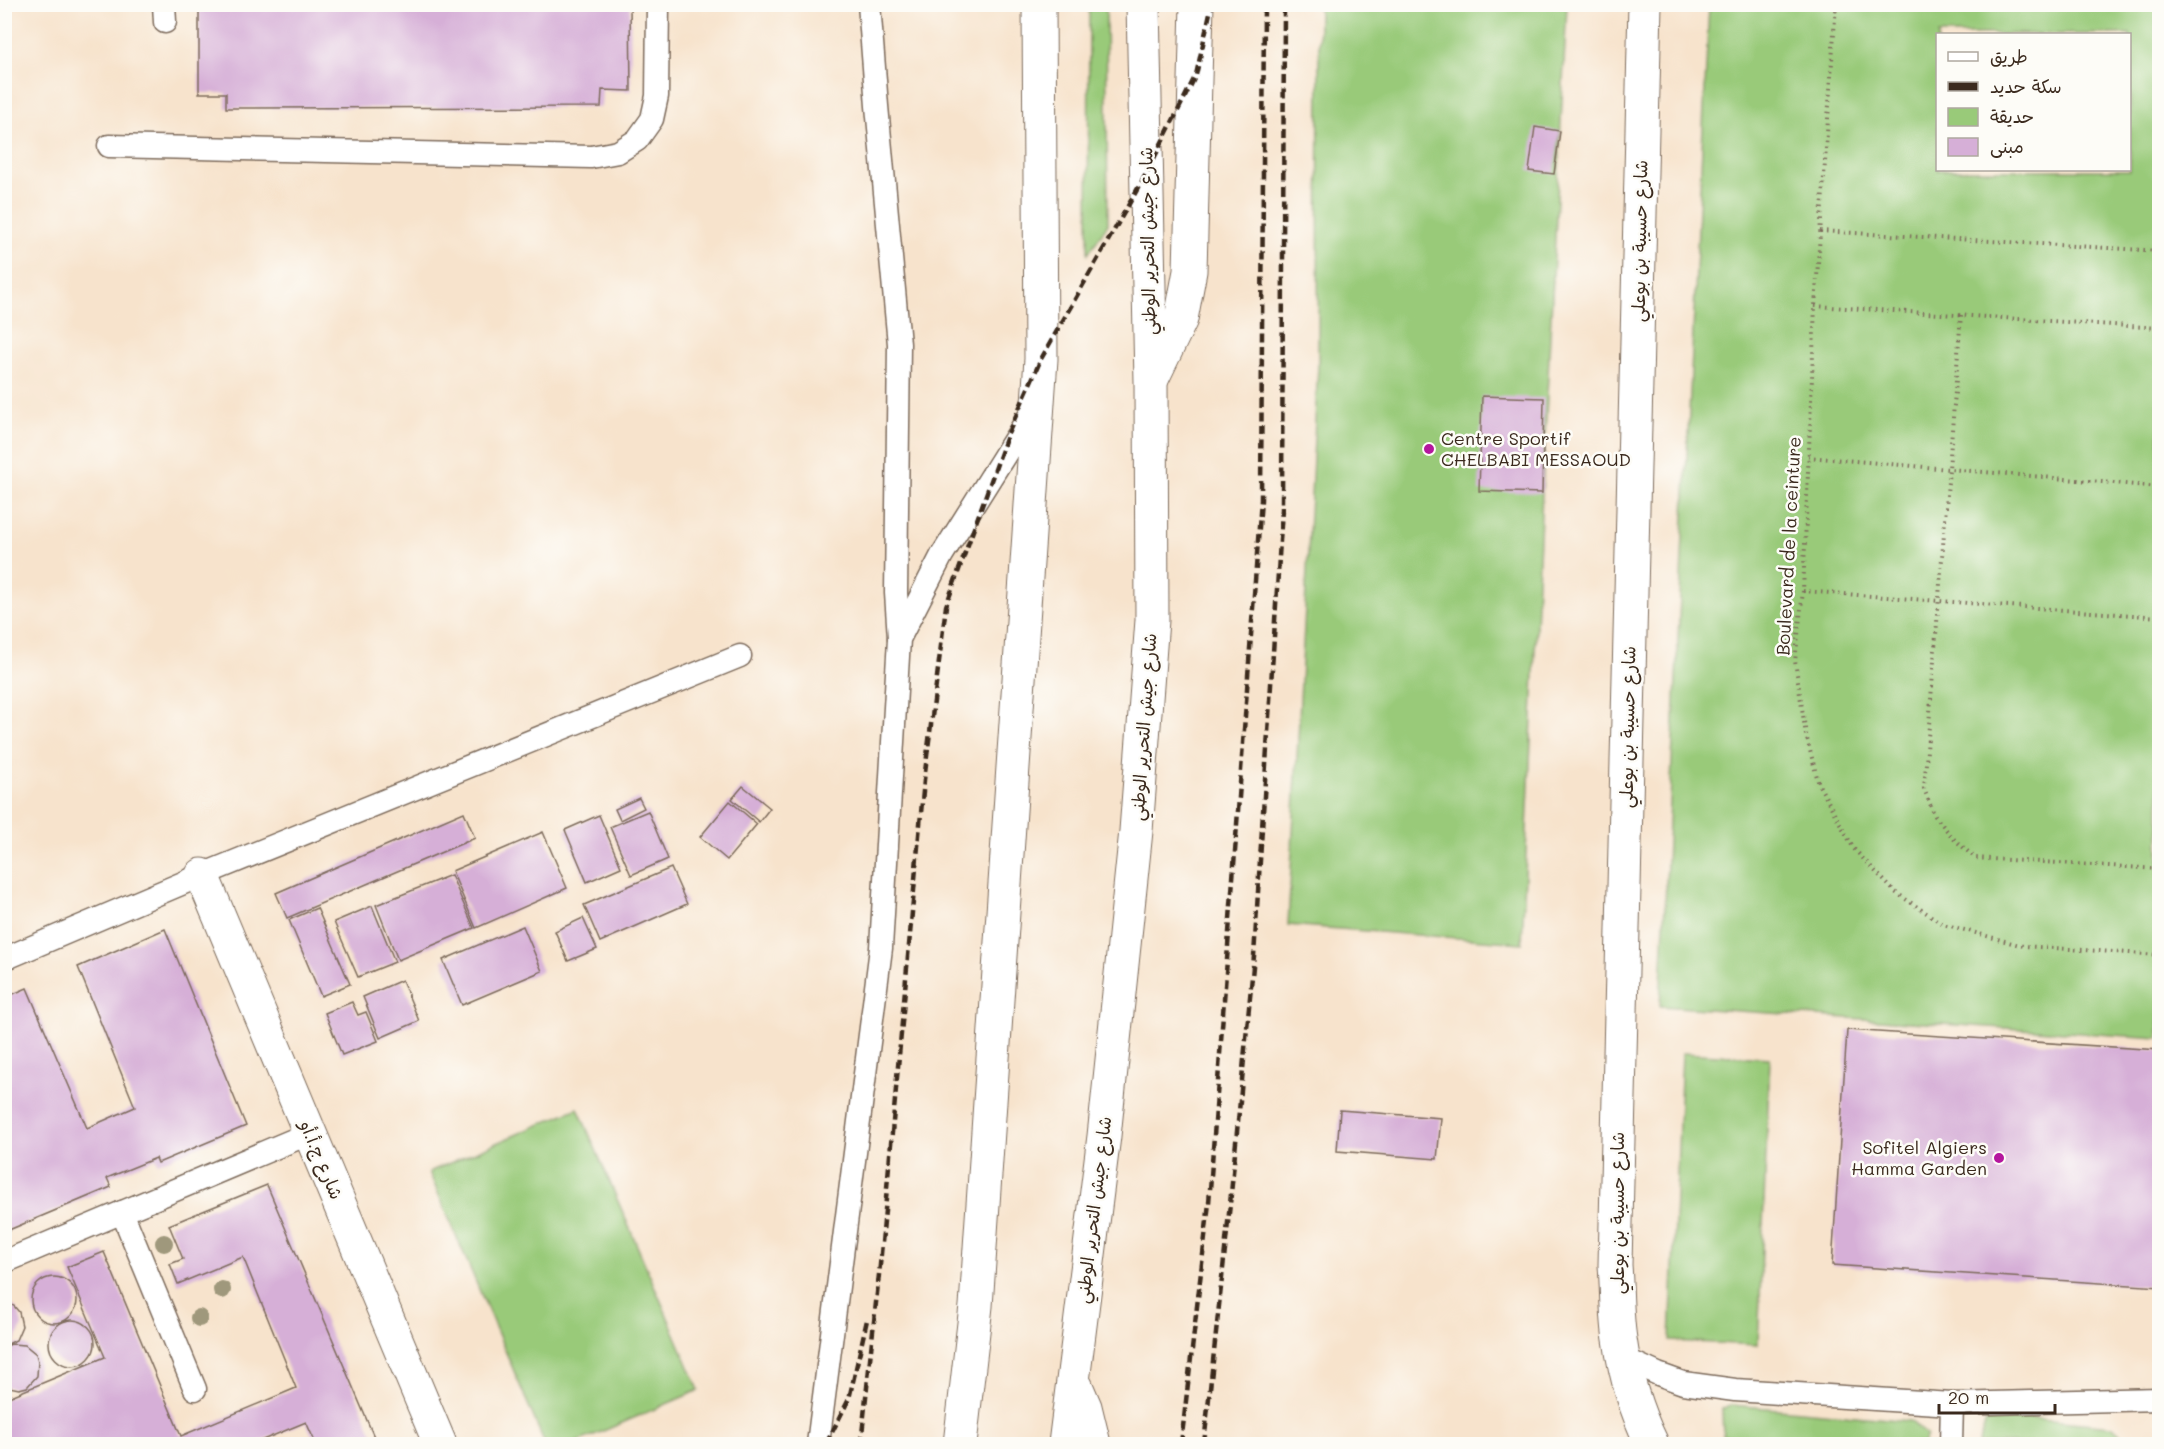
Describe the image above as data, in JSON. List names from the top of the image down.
{
  "streets": {
    "main road": ["شارع جيش التحرير الوطني", "شارع حسيبة بن بوعلي", "شارع ج.أ.أو"],
    "path": ["Boulevard de la ceinture"]
  },
  "places": ["Centre Sportif CHELBABI MESSAOUD", "Sofitel Algiers Hamma Garden"],
  "legend": [
    "طريق",
    "سكة حديد",
    "حديقة",
    "مبنى"
  ],
  "scale_bar": "20 m"
}
